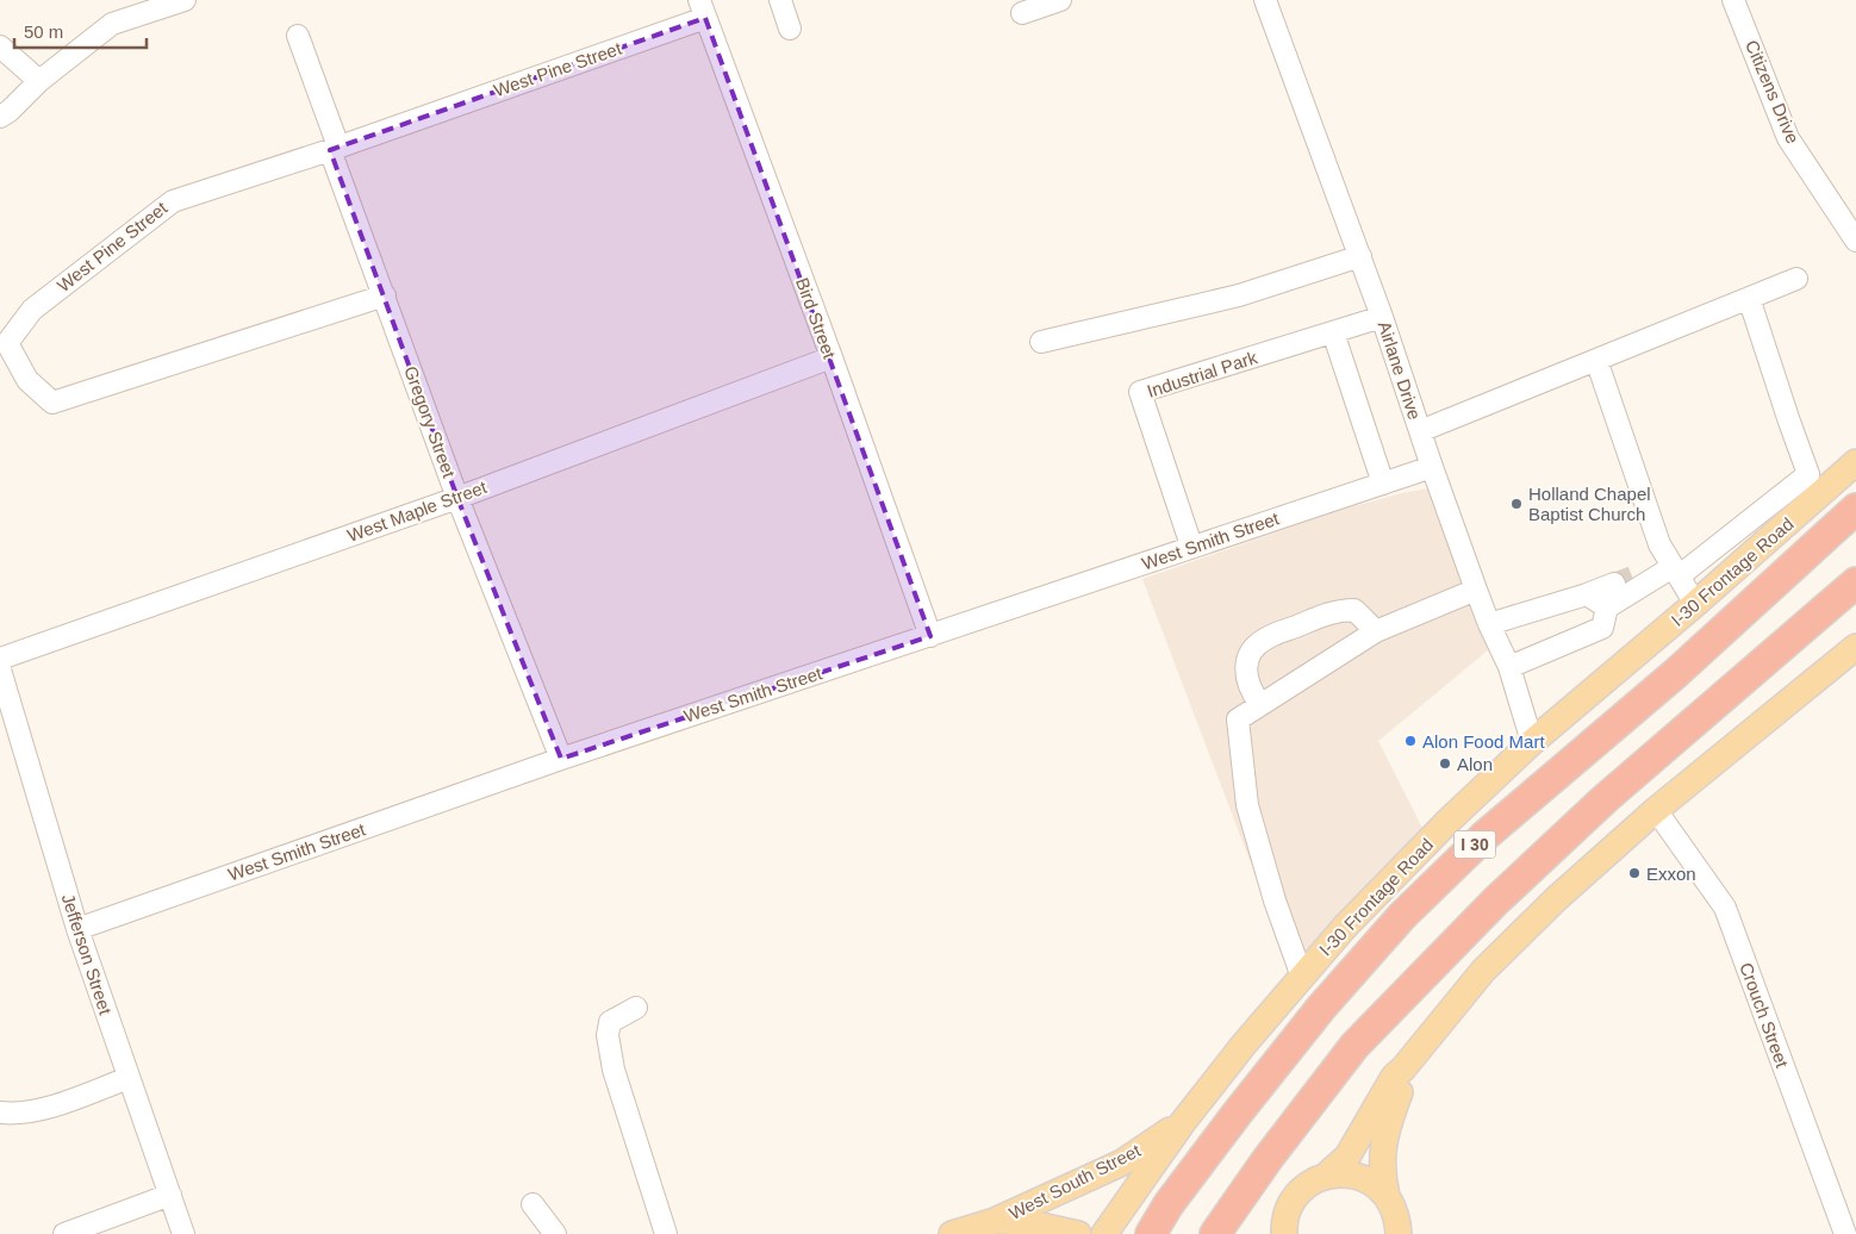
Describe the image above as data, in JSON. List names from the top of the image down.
{
  "streets": {
    "highway": ["I 30"],
    "main road": ["I-30 Frontage Road", "West South Street"],
    "street": [
      "West Pine Street",
      "Citizens Drive",
      "Bird Street",
      "Airlane Drive",
      "Industrial Park",
      "Gregory Street",
      "West Maple Street",
      "West Smith Street",
      "Jefferson Street",
      "Crouch Street"
    ]
  },
  "crossings": [
    ["West Pine Street", "Bird Street"],
    ["West Pine Street", "Gregory Street"],
    ["Bird Street", "West Maple Street"],
    ["Bird Street", "West Smith Street"],
    ["Airlane Drive", "Industrial Park"],
    ["Airlane Drive", "West Smith Street"],
    ["Airlane Drive", "I-30 Frontage Road"],
    ["Industrial Park", "West Smith Street"],
    ["Gregory Street", "West Maple Street"],
    ["Gregory Street", "West Smith Street"],
    ["West Smith Street", "Jefferson Street"],
    ["I-30 Frontage Road", "West South Street"]
  ],
  "places": [
    "Holland Chapel Baptist Church",
    "Alon Food Mart",
    "Alon",
    "Exxon"
  ],
  "scale_bar": "50 m"
}
